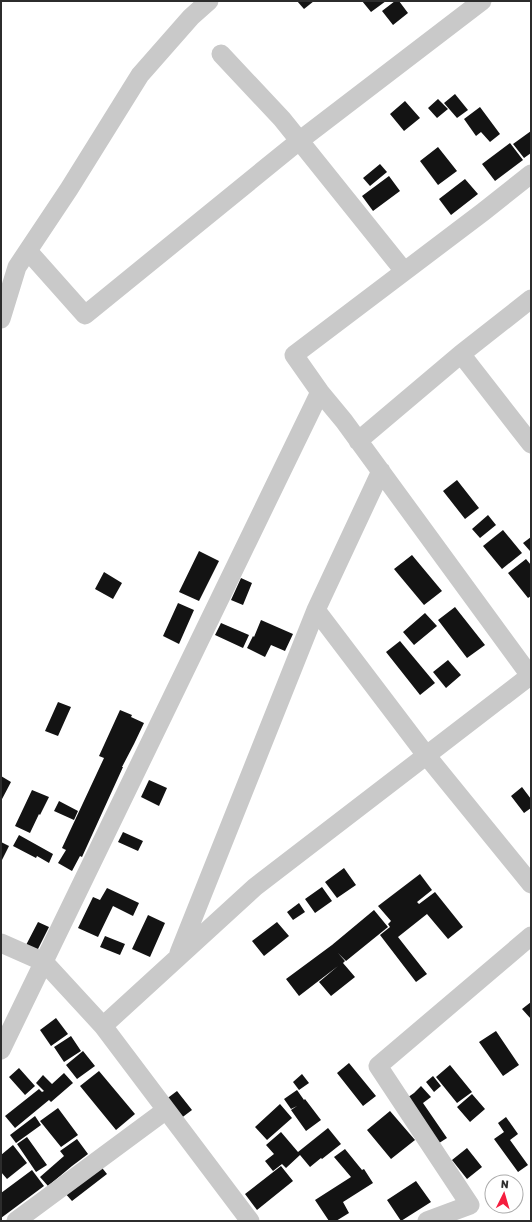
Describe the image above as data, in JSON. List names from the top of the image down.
{
  "north": "top"
}
